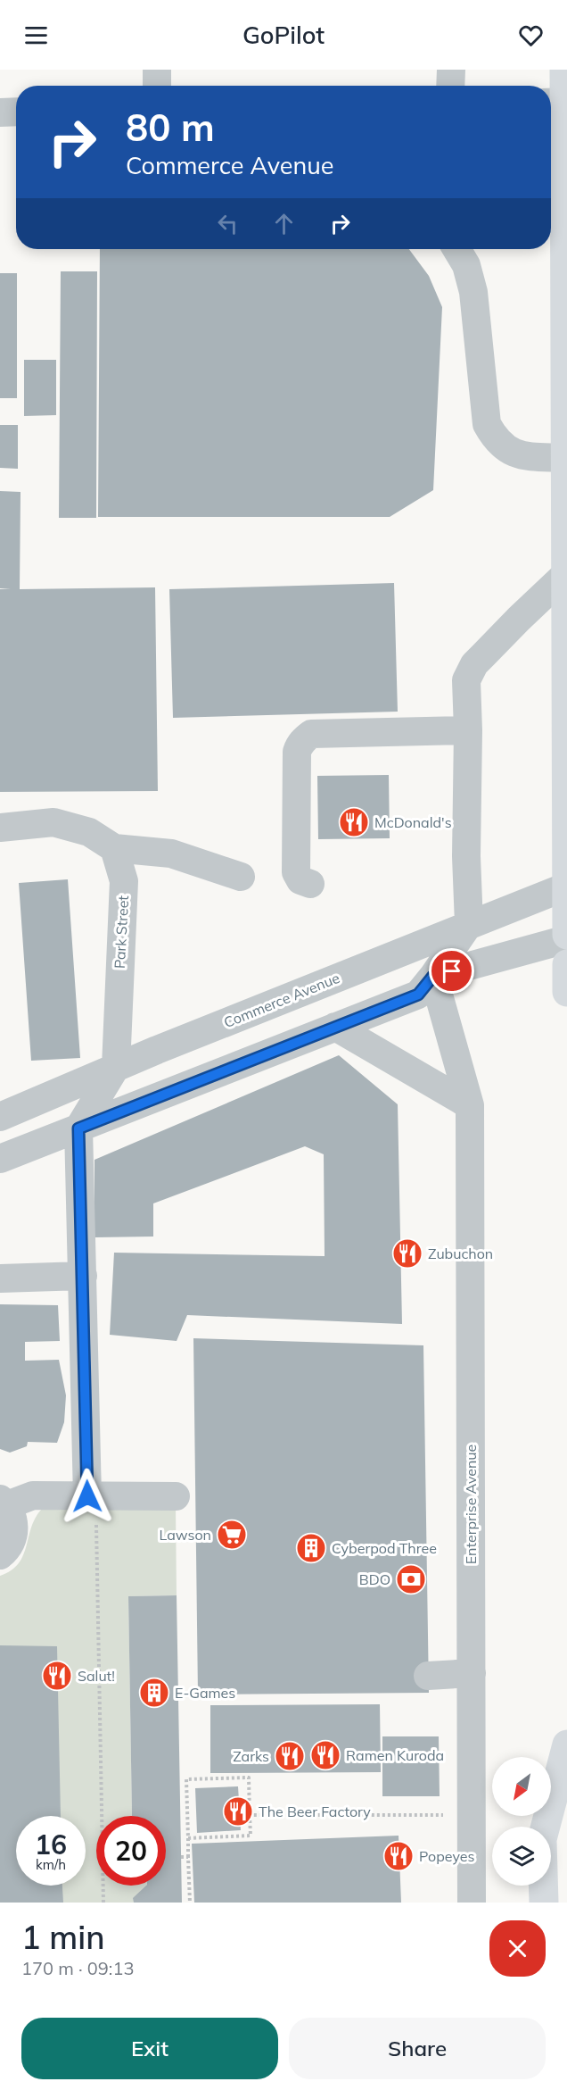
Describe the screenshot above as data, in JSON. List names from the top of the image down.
{
  "streets": {
    "street": ["Park Street", "Commerce Avenue", "Enterprise Avenue"]
  },
  "crossings": [
    ["Park Street", "Commerce Avenue"]
  ],
  "places": {
    "restaurant": [
      "McDonald's",
      "Zubuchon",
      "Salut!",
      "Ramen Kuroda",
      "Zarks",
      "The Beer Factory",
      "Popeyes"
    ],
    "supermarket": ["Lawson"],
    "building": ["Cyberpod Three", "E-Games"],
    "bank": ["BDO"]
  },
  "north": "bottom left",
  "page": {
    "header": "GoPilot",
    "turn": ["80 m", "Commerce Avenue"],
    "speed": "16 km/h",
    "limit": "20",
    "heading": ["1 min", "170 m · 09:13"],
    "buttons": ["Exit", "Share"]
  }
}
